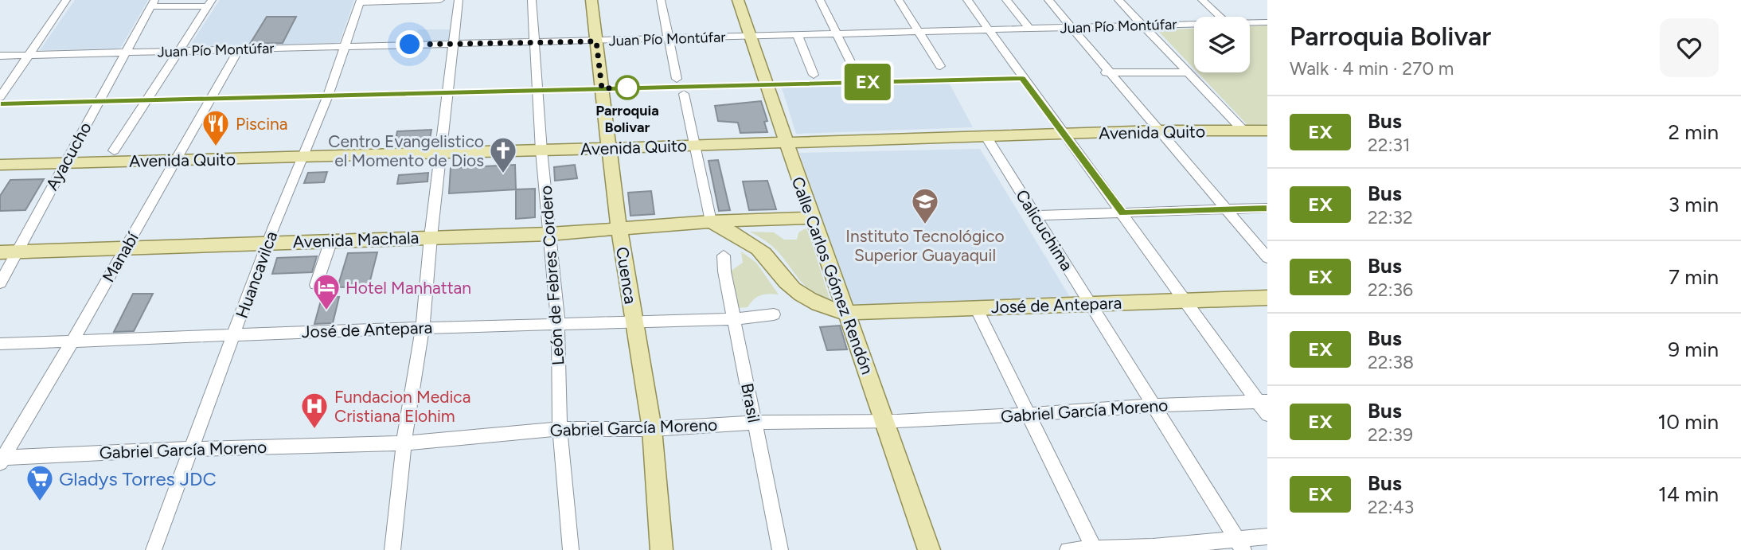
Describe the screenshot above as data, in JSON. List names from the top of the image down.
{
  "streets": {
    "main road": [
      "Avenida Quito",
      "Avenida Machala",
      "Cuenca",
      "Calle Carlos Gómez Rendón",
      "José de Antepara"
    ],
    "street": [
      "Juan Pío Montúfar",
      "Ayacucho",
      "Calicuchima",
      "Manabí",
      "Huancavilca",
      "León de Febres Cordero",
      "Brasil",
      "Gabriel García Moreno"
    ]
  },
  "crossings": [
    ["Juan Pío Montúfar", "Ayacucho"],
    ["Juan Pío Montúfar", "Manabí"],
    ["Juan Pío Montúfar", "Huancavilca"],
    ["Juan Pío Montúfar", "León de Febres Cordero"],
    ["Juan Pío Montúfar", "Cuenca"],
    ["Juan Pío Montúfar", "Calle Carlos Gómez Rendón"],
    ["Avenida Quito", "Ayacucho"],
    ["Avenida Quito", "Calicuchima"],
    ["Avenida Quito", "Manabí"],
    ["Avenida Quito", "Huancavilca"],
    ["Avenida Quito", "León de Febres Cordero"],
    ["Avenida Quito", "Cuenca"],
    ["Avenida Quito", "Calle Carlos Gómez Rendón"],
    ["Ayacucho", "Avenida Machala"],
    ["Calicuchima", "José de Antepara"],
    ["Calicuchima", "Gabriel García Moreno"],
    ["Avenida Machala", "Manabí"],
    ["Avenida Machala", "Huancavilca"],
    ["Avenida Machala", "León de Febres Cordero"],
    ["Avenida Machala", "Cuenca"],
    ["Avenida Machala", "Calle Carlos Gómez Rendón"],
    ["Manabí", "José de Antepara"],
    ["Manabí", "Gabriel García Moreno"],
    ["Huancavilca", "José de Antepara"],
    ["Huancavilca", "Gabriel García Moreno"],
    ["León de Febres Cordero", "José de Antepara"],
    ["León de Febres Cordero", "Gabriel García Moreno"],
    ["Cuenca", "José de Antepara"],
    ["Cuenca", "Gabriel García Moreno"],
    ["Calle Carlos Gómez Rendón", "José de Antepara"],
    ["Calle Carlos Gómez Rendón", "Gabriel García Moreno"],
    ["José de Antepara", "Brasil"],
    ["Brasil", "Gabriel García Moreno"]
  ],
  "places": {
    "other": ["Parroquia Bolivar"],
    "restaurant": ["Piscina"],
    "church": ["Centro Evangelistico el Momento de Dios"],
    "school or university": ["Instituto Tecnológico Superior Guayaquil"],
    "hotel": ["Hotel Manhattan"],
    "hospital": ["Fundacion Medica Cristiana Elohim"],
    "supermarket": ["Gladys Torres JDC"]
  },
  "lines": ["bus line EX"],
  "page": {
    "on_map": "EX",
    "heading": ["Parroquia Bolivar", "Walk · 4 min · 270 m"],
    "list": [
      {
        "mark": "EX",
        "name": "Bus",
        "note": "22:31",
        "value": "2 min"
      },
      {
        "mark": "EX",
        "name": "Bus",
        "note": "22:32",
        "value": "3 min"
      },
      {
        "mark": "EX",
        "name": "Bus",
        "note": "22:36",
        "value": "7 min"
      },
      {
        "mark": "EX",
        "name": "Bus",
        "note": "22:38",
        "value": "9 min"
      },
      {
        "mark": "EX",
        "name": "Bus",
        "note": "22:39",
        "value": "10 min"
      },
      {
        "mark": "EX",
        "name": "Bus",
        "note": "22:43",
        "value": "14 min"
      }
    ]
  }
}
